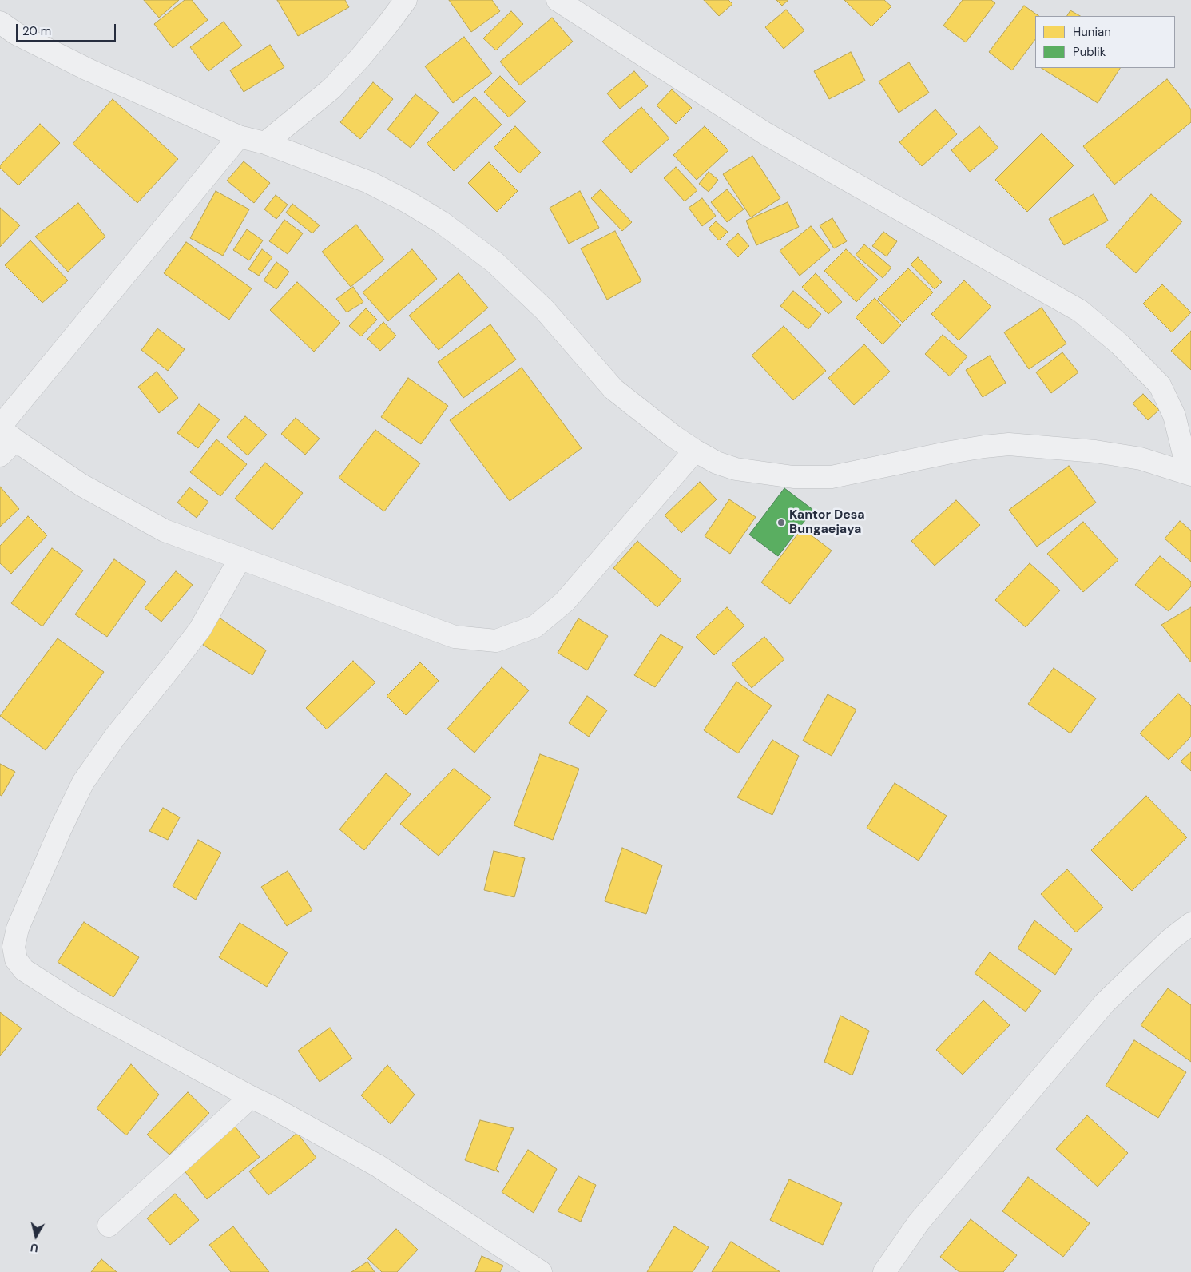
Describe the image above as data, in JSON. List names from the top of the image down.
{
  "places": ["Kantor Desa Bungaejaya"],
  "legend": ["Hunian", "Publik"],
  "scale_bar": "20 m",
  "north": "bottom"
}
